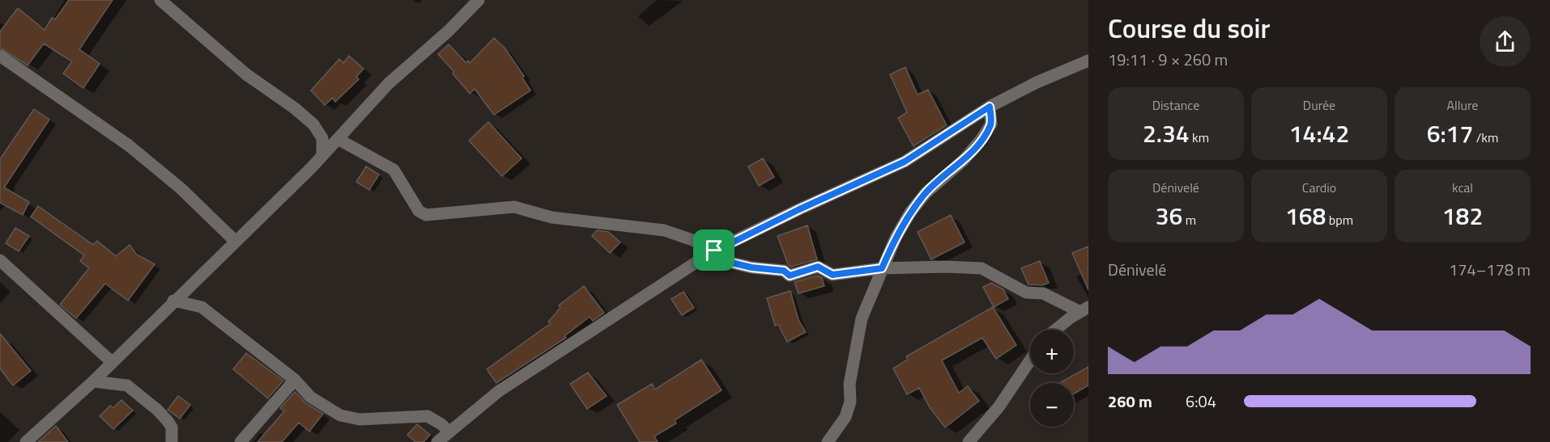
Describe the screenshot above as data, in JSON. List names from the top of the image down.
{
  "page": {
    "heading": ["Course du soir", "19:11 · 9 × 260 m"],
    "stats": [
      ["Distance", "2.34 km"],
      ["Durée", "14:42"],
      ["Allure", "6:17 /km"],
      ["Dénivelé", "36 m"],
      ["Cardio", "168 bpm"],
      ["kcal", "182"]
    ],
    "chart": ["Dénivelé", "174–178 m"],
    "map_buttons": ["+", "−"],
    "list": [
      {
        "name": "260 m",
        "note": "6:04"
      }
    ]
  }
}
